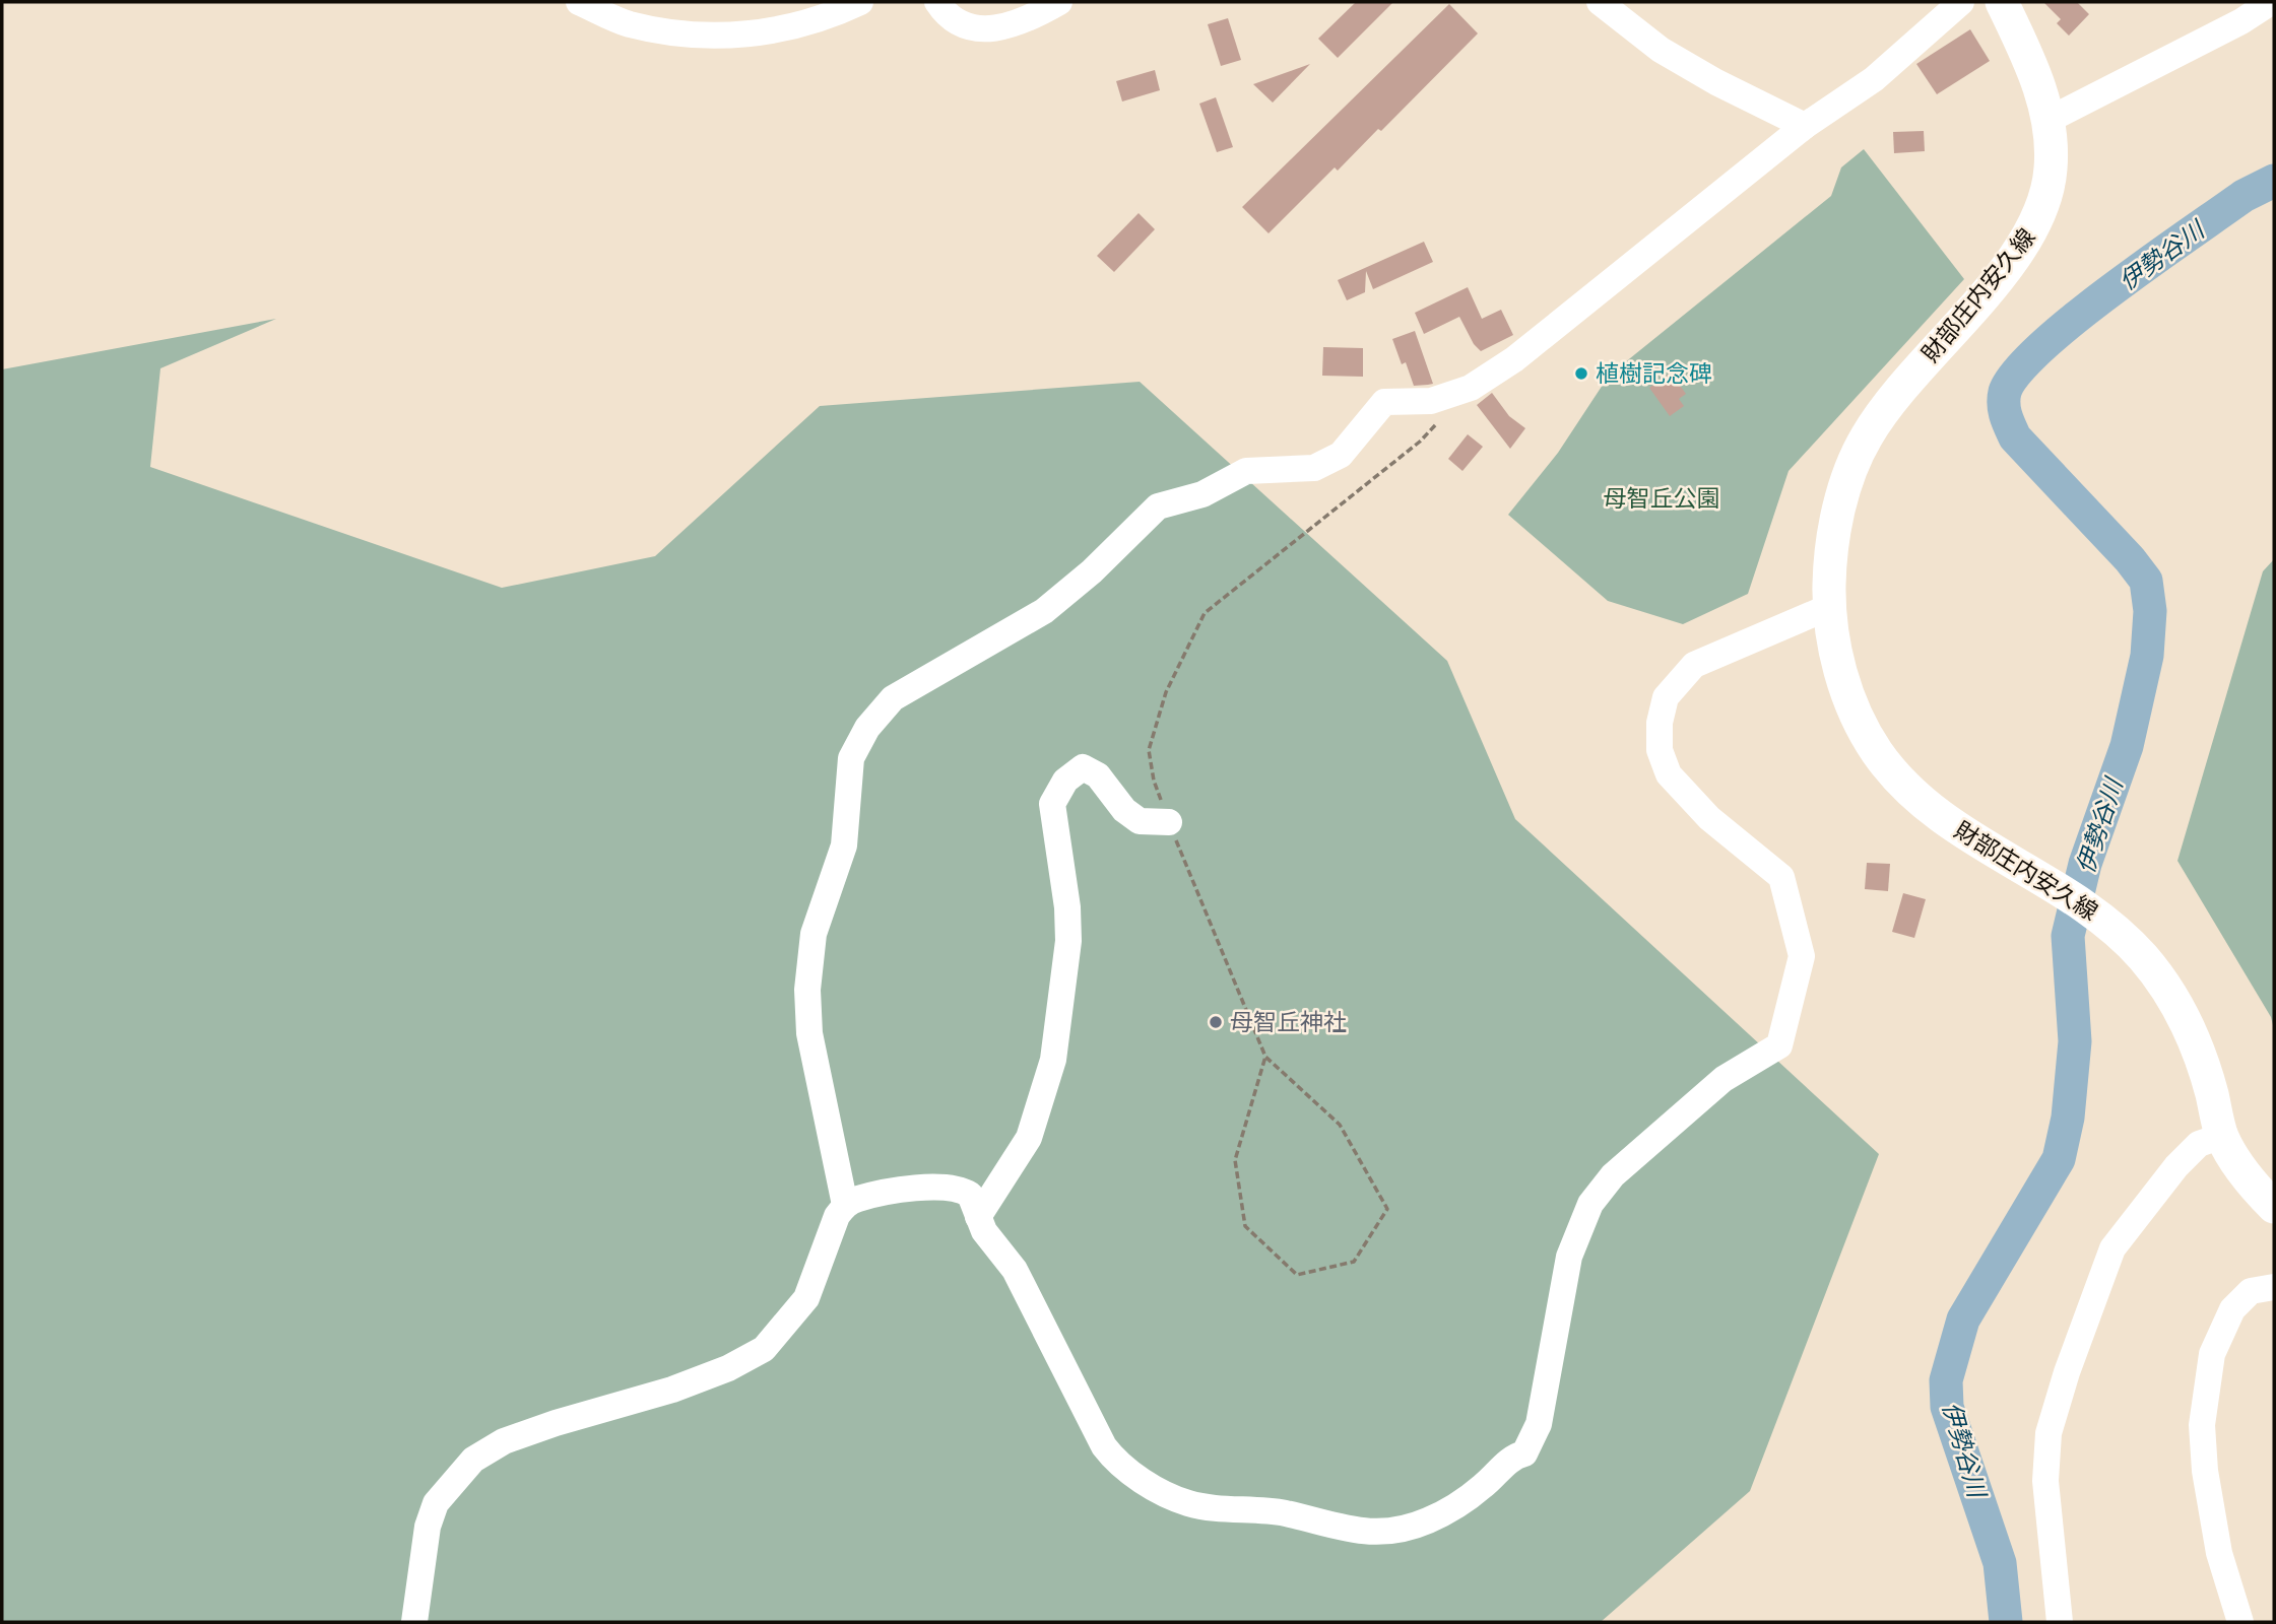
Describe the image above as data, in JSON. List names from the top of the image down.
{
  "streets": {
    "main road": ["財部庄内安久線"]
  },
  "water": ["伊勢谷川"],
  "parks": ["母智丘公園"],
  "places": ["植樹記念碑", "母智丘神社"]
}
